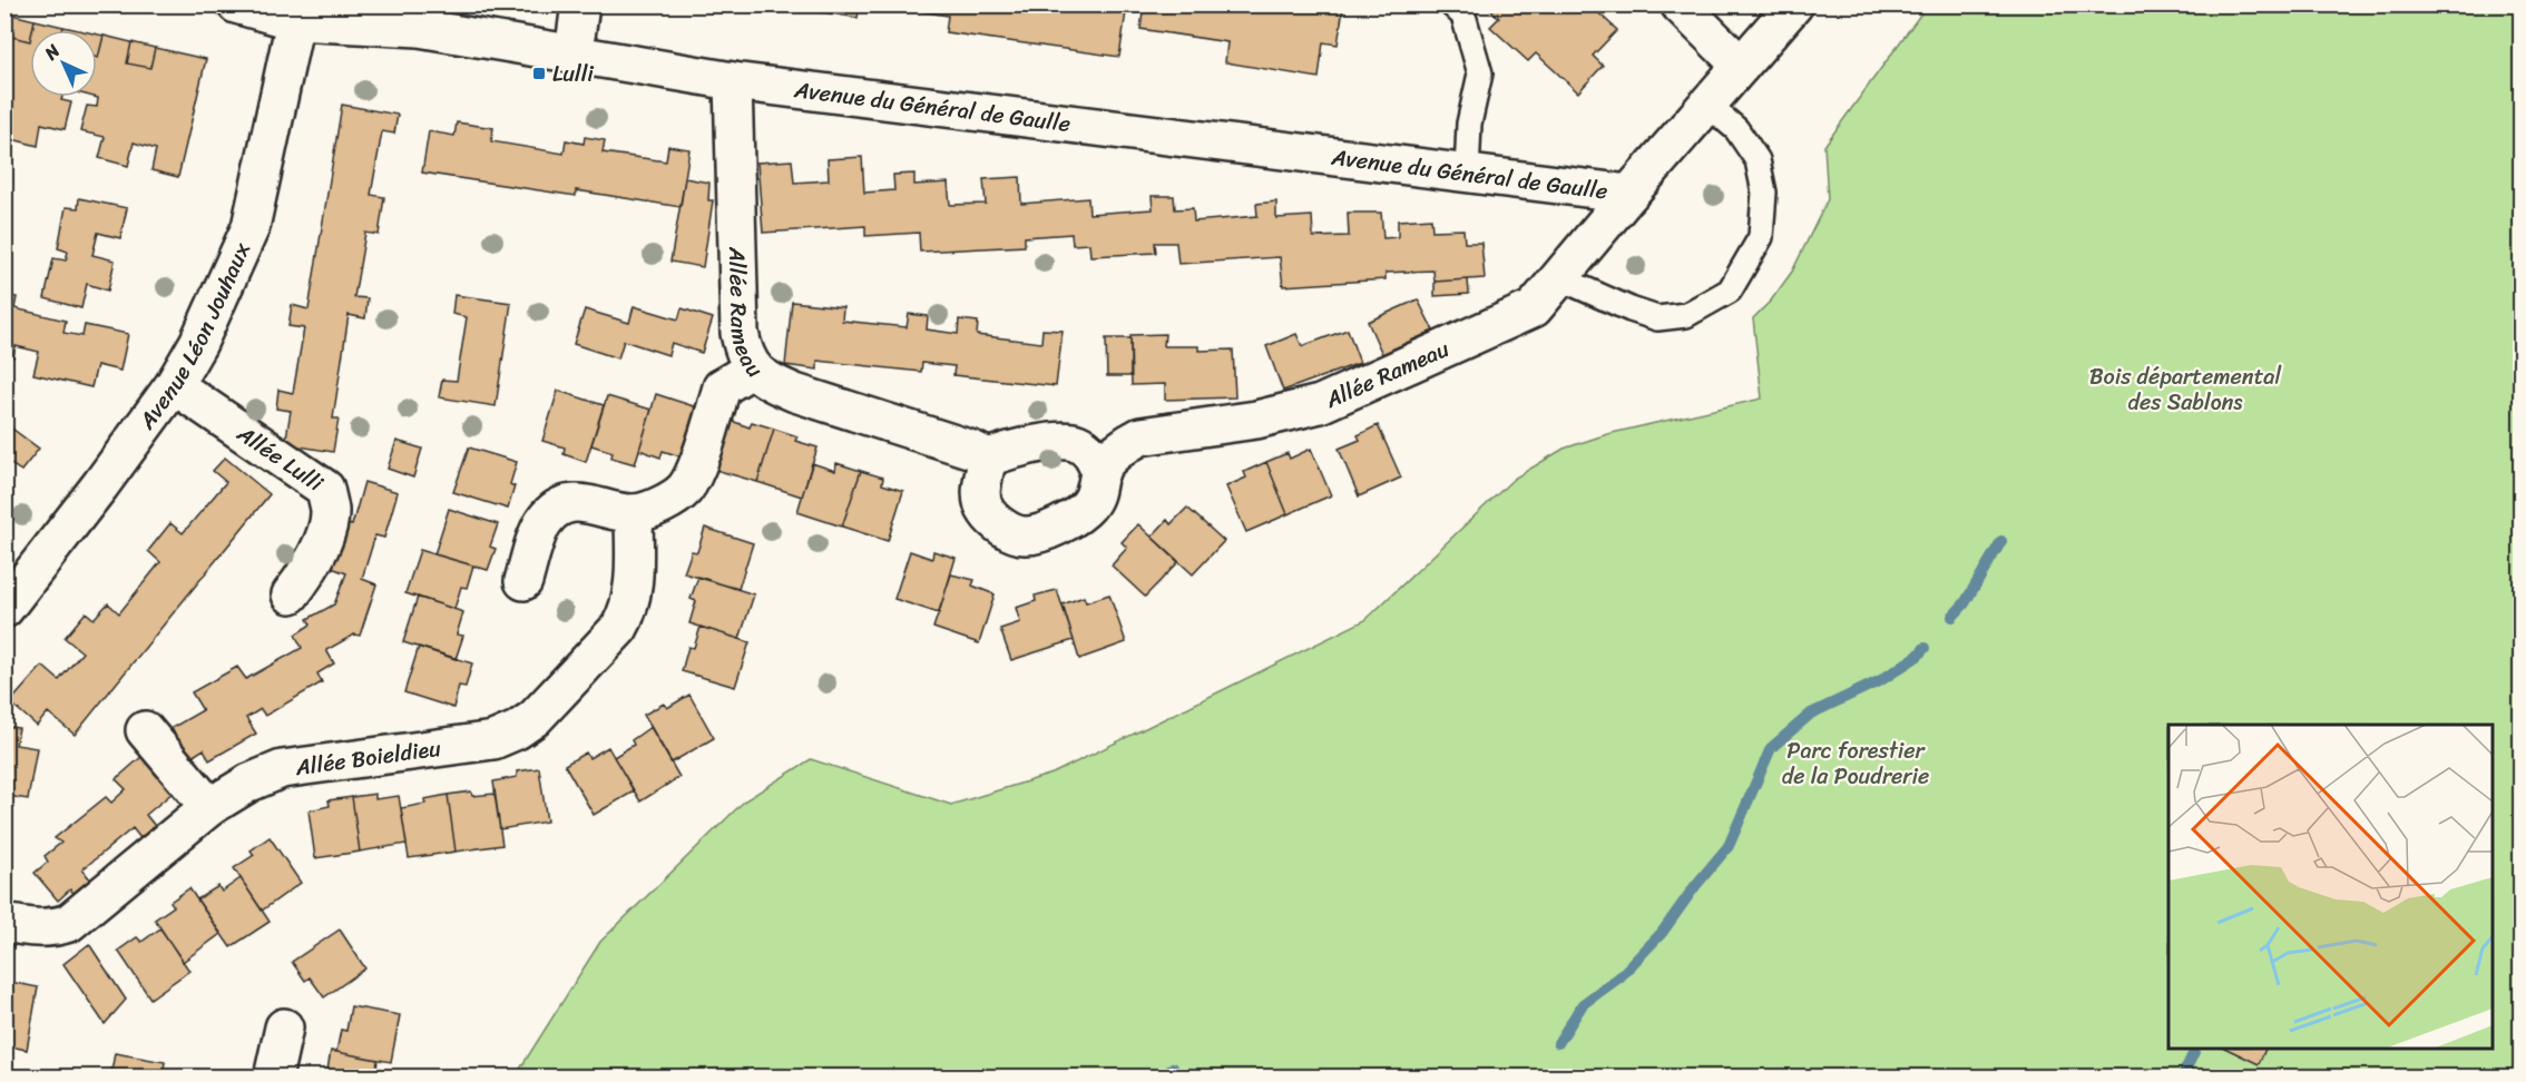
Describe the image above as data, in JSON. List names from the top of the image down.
{
  "streets": {
    "street": [
      "Avenue du Général de Gaulle",
      "Allée Rameau",
      "Avenue Léon Jouhaux",
      "Allée Lulli",
      "Allée Boieldieu"
    ]
  },
  "crossings": [
    ["Avenue du Général de Gaulle", "Allée Rameau"],
    ["Avenue du Général de Gaulle", "Avenue Léon Jouhaux"],
    ["Avenue Léon Jouhaux", "Allée Lulli"]
  ],
  "parks": ["Bois départemental des Sablons", "Parc forestier de la Poudrerie"],
  "places": {
    "transit": ["Lulli"]
  },
  "north": "top left"
}
